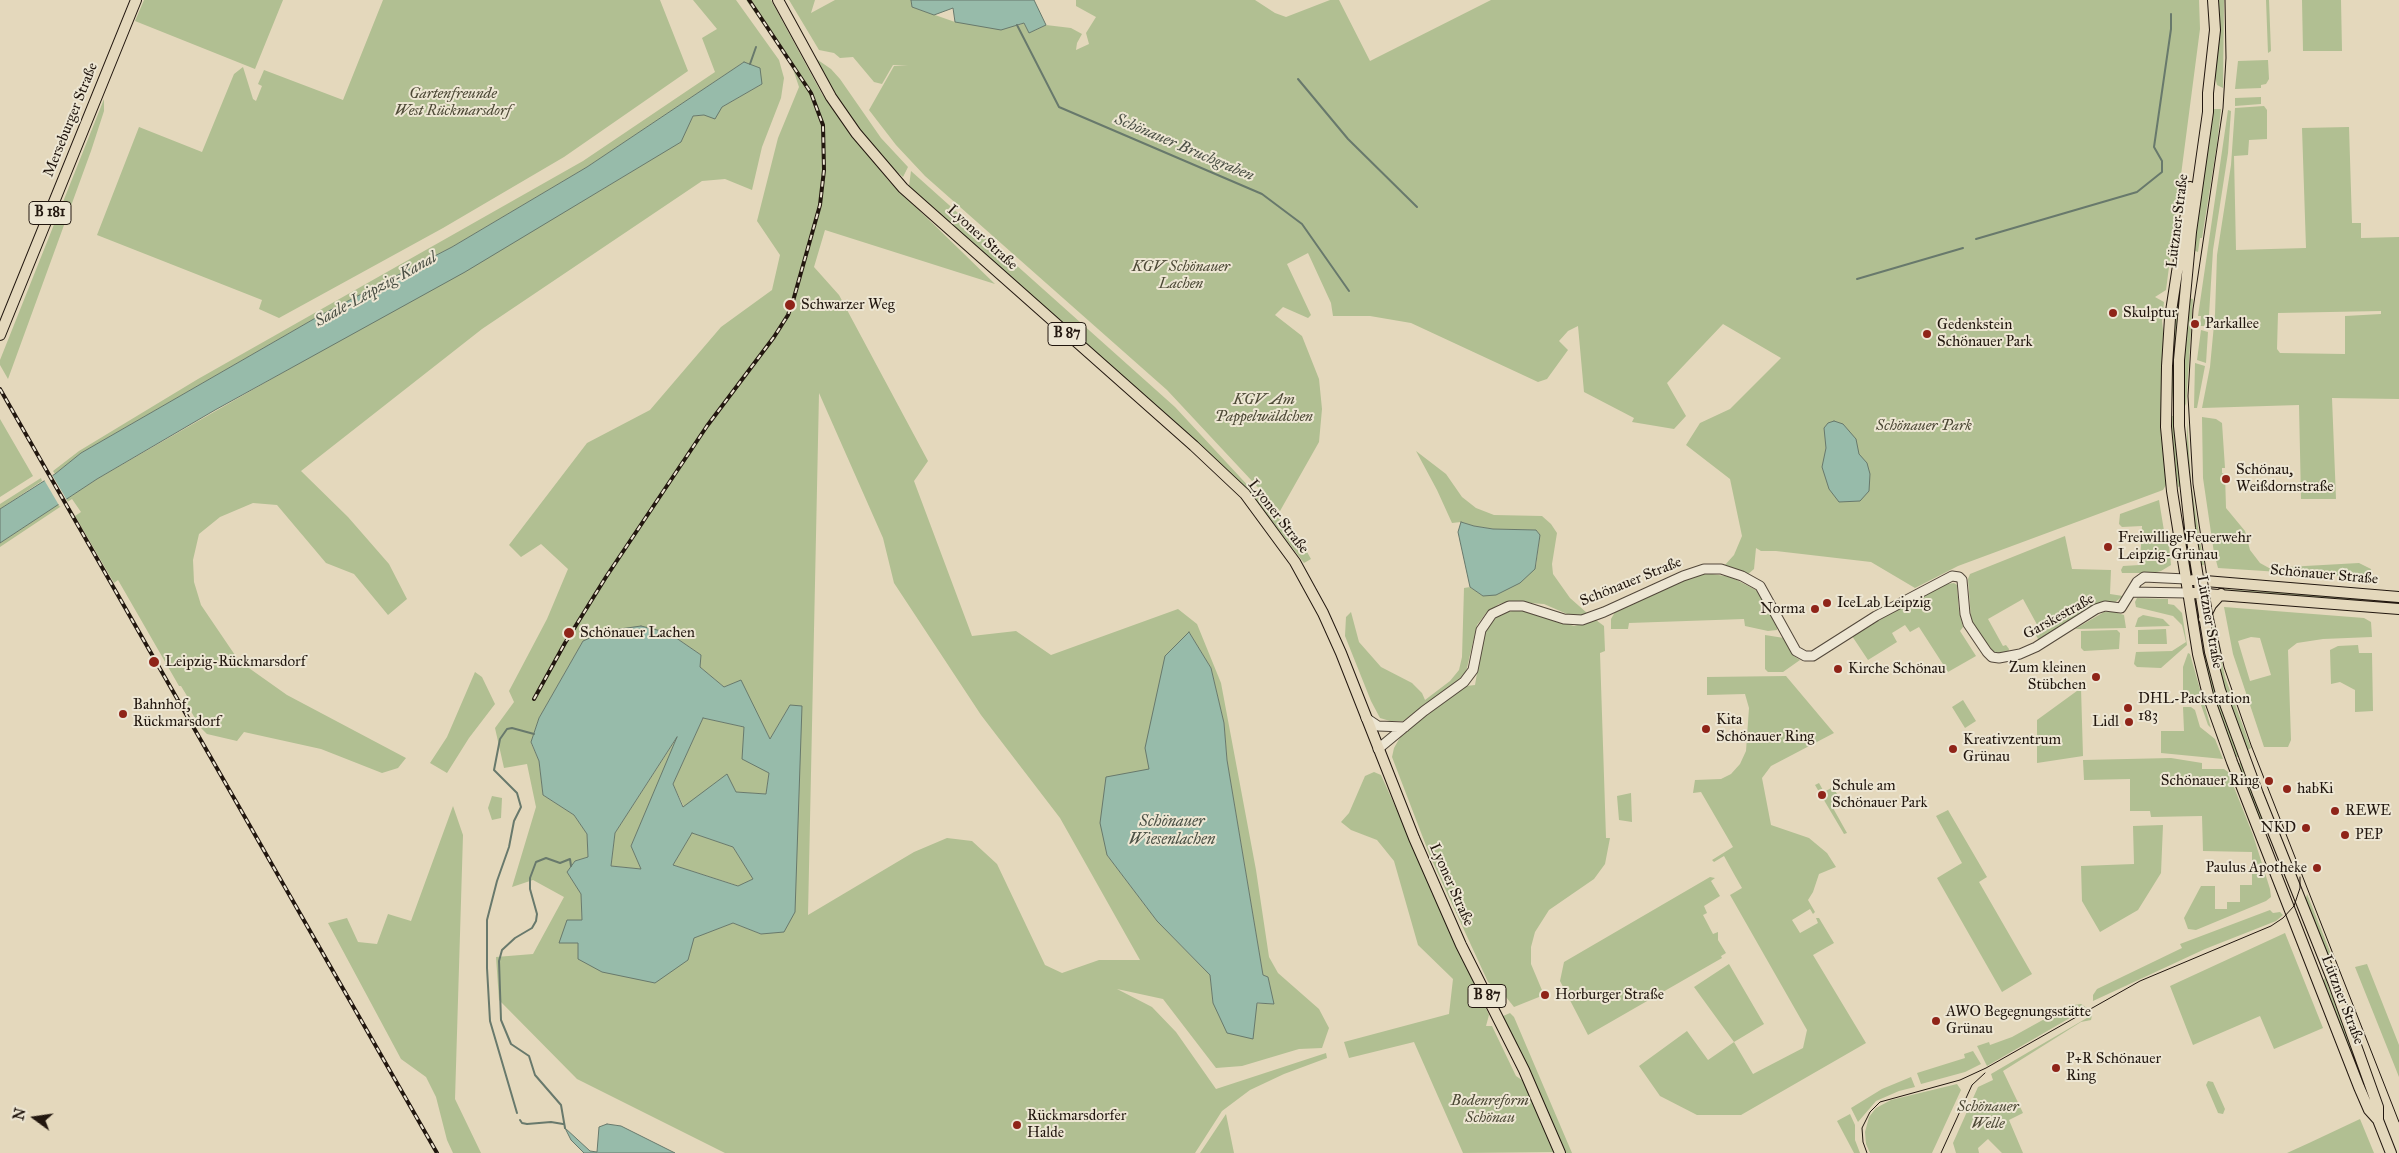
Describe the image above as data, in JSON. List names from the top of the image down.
{
  "streets": {
    "main road": [
      "Merseburger Straße",
      "B 181",
      "Lützner Straße",
      "Lyoner Straße",
      "B 87",
      "Schönauer Straße"
    ],
    "street": ["Garskestraße"]
  },
  "crossings": [
    ["Lützner Straße", "Schönauer Straße"],
    ["Lützner Straße", "Garskestraße"],
    ["Lyoner Straße", "Schönauer Straße"],
    ["Schönauer Straße", "Garskestraße"]
  ],
  "water": ["Schönauer Bruchgraben", "Saale-Leipzig-Kanal", "Schönauer Wiesenlachen"],
  "parks": [
    "Gartenfreunde West Rückmarsdorf",
    "KGV Schönauer Lachen",
    "KGV Am Pappelwäldchen",
    "Schönauer Park",
    "Bodenreform Schönau",
    "Schönauer Welle"
  ],
  "places": [
    "Schwarzer Weg",
    "Skulptur",
    "Parkallee",
    "Gedenkstein Schönauer Park",
    "Schönau, Weißdornstraße",
    "Freiwillige Feuerwehr Leipzig-Grünau",
    "IceLab Leipzig",
    "Norma",
    "Schönauer Lachen",
    "Leipzig-Rückmarsdorf",
    "Kirche Schönau",
    "Zum kleinen Stübchen",
    "DHL-Packstation 183",
    "Bahnhof, Rückmarsdorf",
    "Lidl",
    "Kita Schönauer Ring",
    "Kreativzentrum Grünau",
    "Schönauer Ring",
    "habKi",
    "Schule am Schönauer Park",
    "REWE",
    "NKD",
    "PEP",
    "Paulus Apotheke",
    "Horburger Straße",
    "AWO Begegnungsstätte Grünau",
    "P+R Schönauer Ring",
    "Rückmarsdorfer Halde"
  ],
  "north": "left"
}
